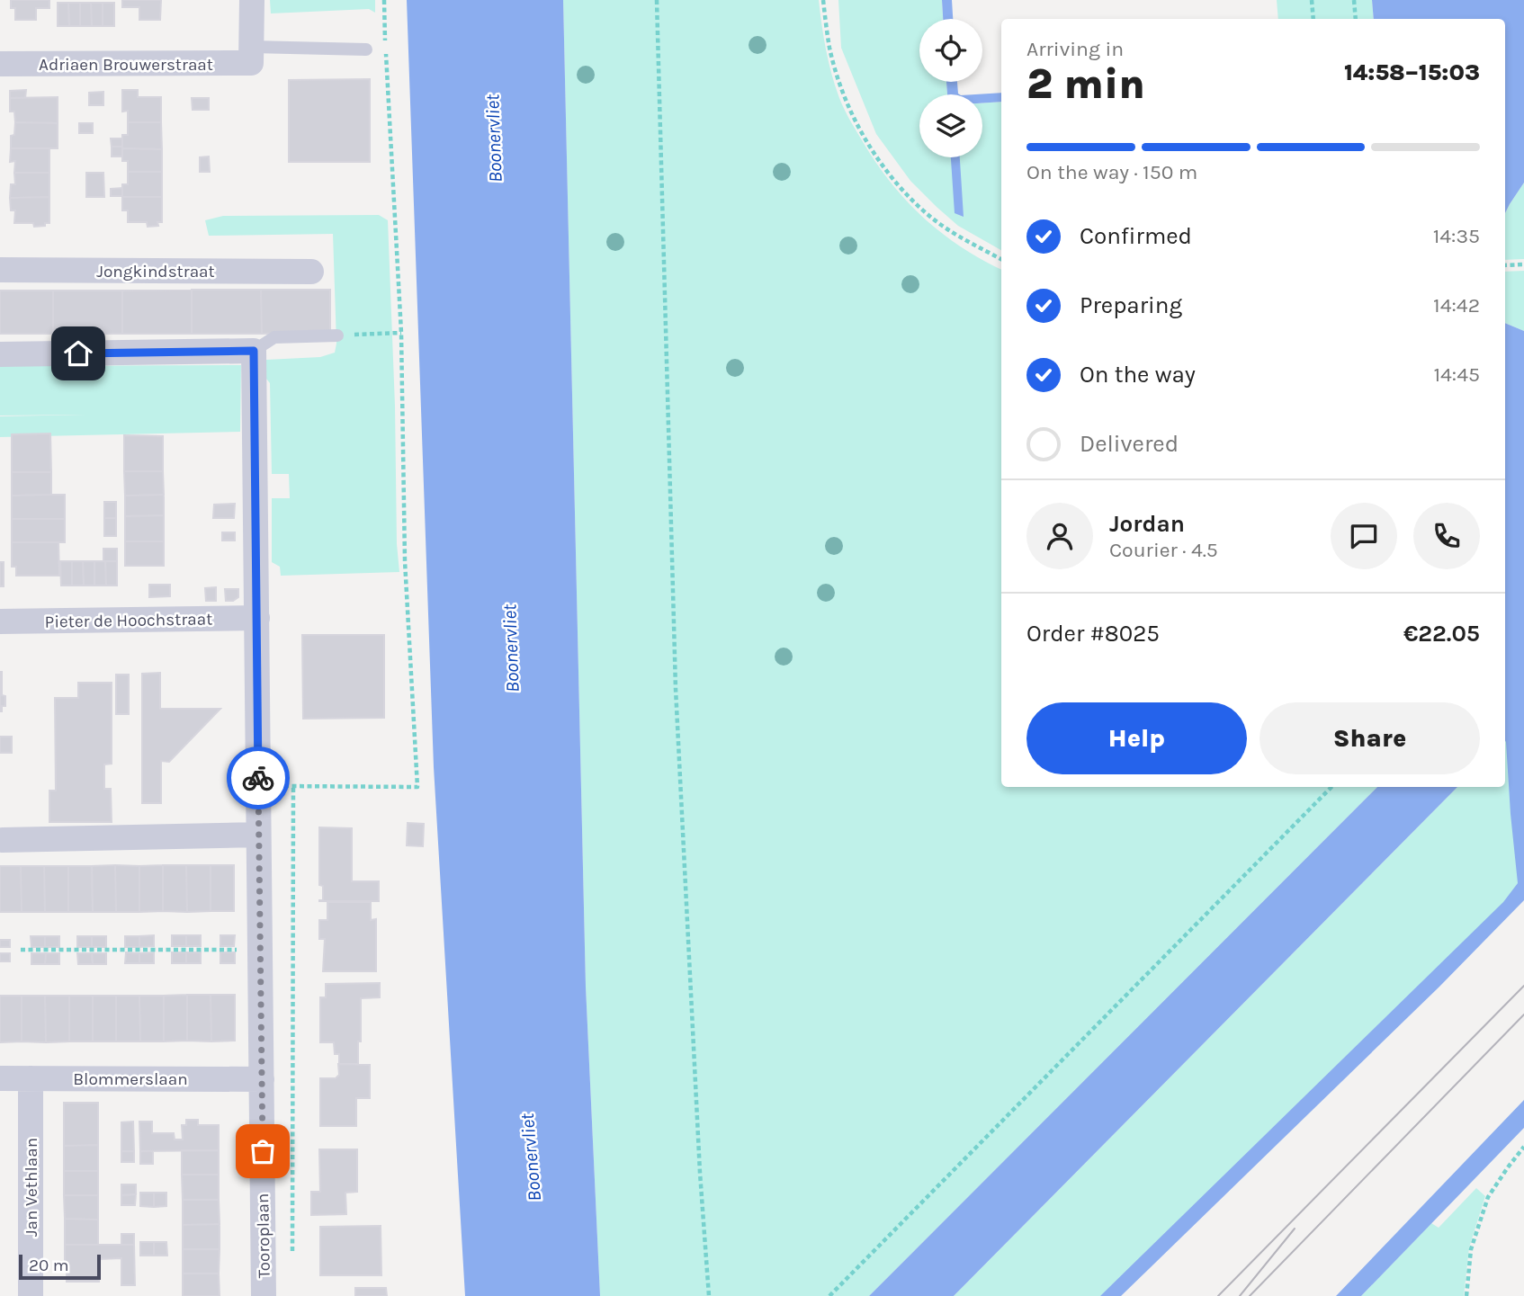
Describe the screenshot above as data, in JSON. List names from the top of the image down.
{
  "streets": {
    "street": [
      "Adriaen Brouwerstraat",
      "Jongkindstraat",
      "Pieter de Hoochstraat",
      "Blommerslaan",
      "Jan Vethlaan",
      "Tooroplaan"
    ]
  },
  "crossings": [
    ["Pieter de Hoochstraat", "Tooroplaan"],
    ["Blommerslaan", "Jan Vethlaan"],
    ["Blommerslaan", "Tooroplaan"]
  ],
  "water": ["Boonervliet"],
  "scale_bar": "20 m",
  "page": {
    "heading": ["2 min", "Arriving in", "14:58–15:03"],
    "panel": [
      "Jordan",
      "Courier · 4.5",
      "Order #8025",
      "€22.05"
    ],
    "bar": "On the way · 150 m",
    "list": [
      ["Confirmed", "14:35"],
      ["Preparing", "14:42"],
      ["On the way", "14:45"],
      "Delivered"
    ],
    "buttons": ["Help", "Share"],
    "scale": "20 m"
  }
}
